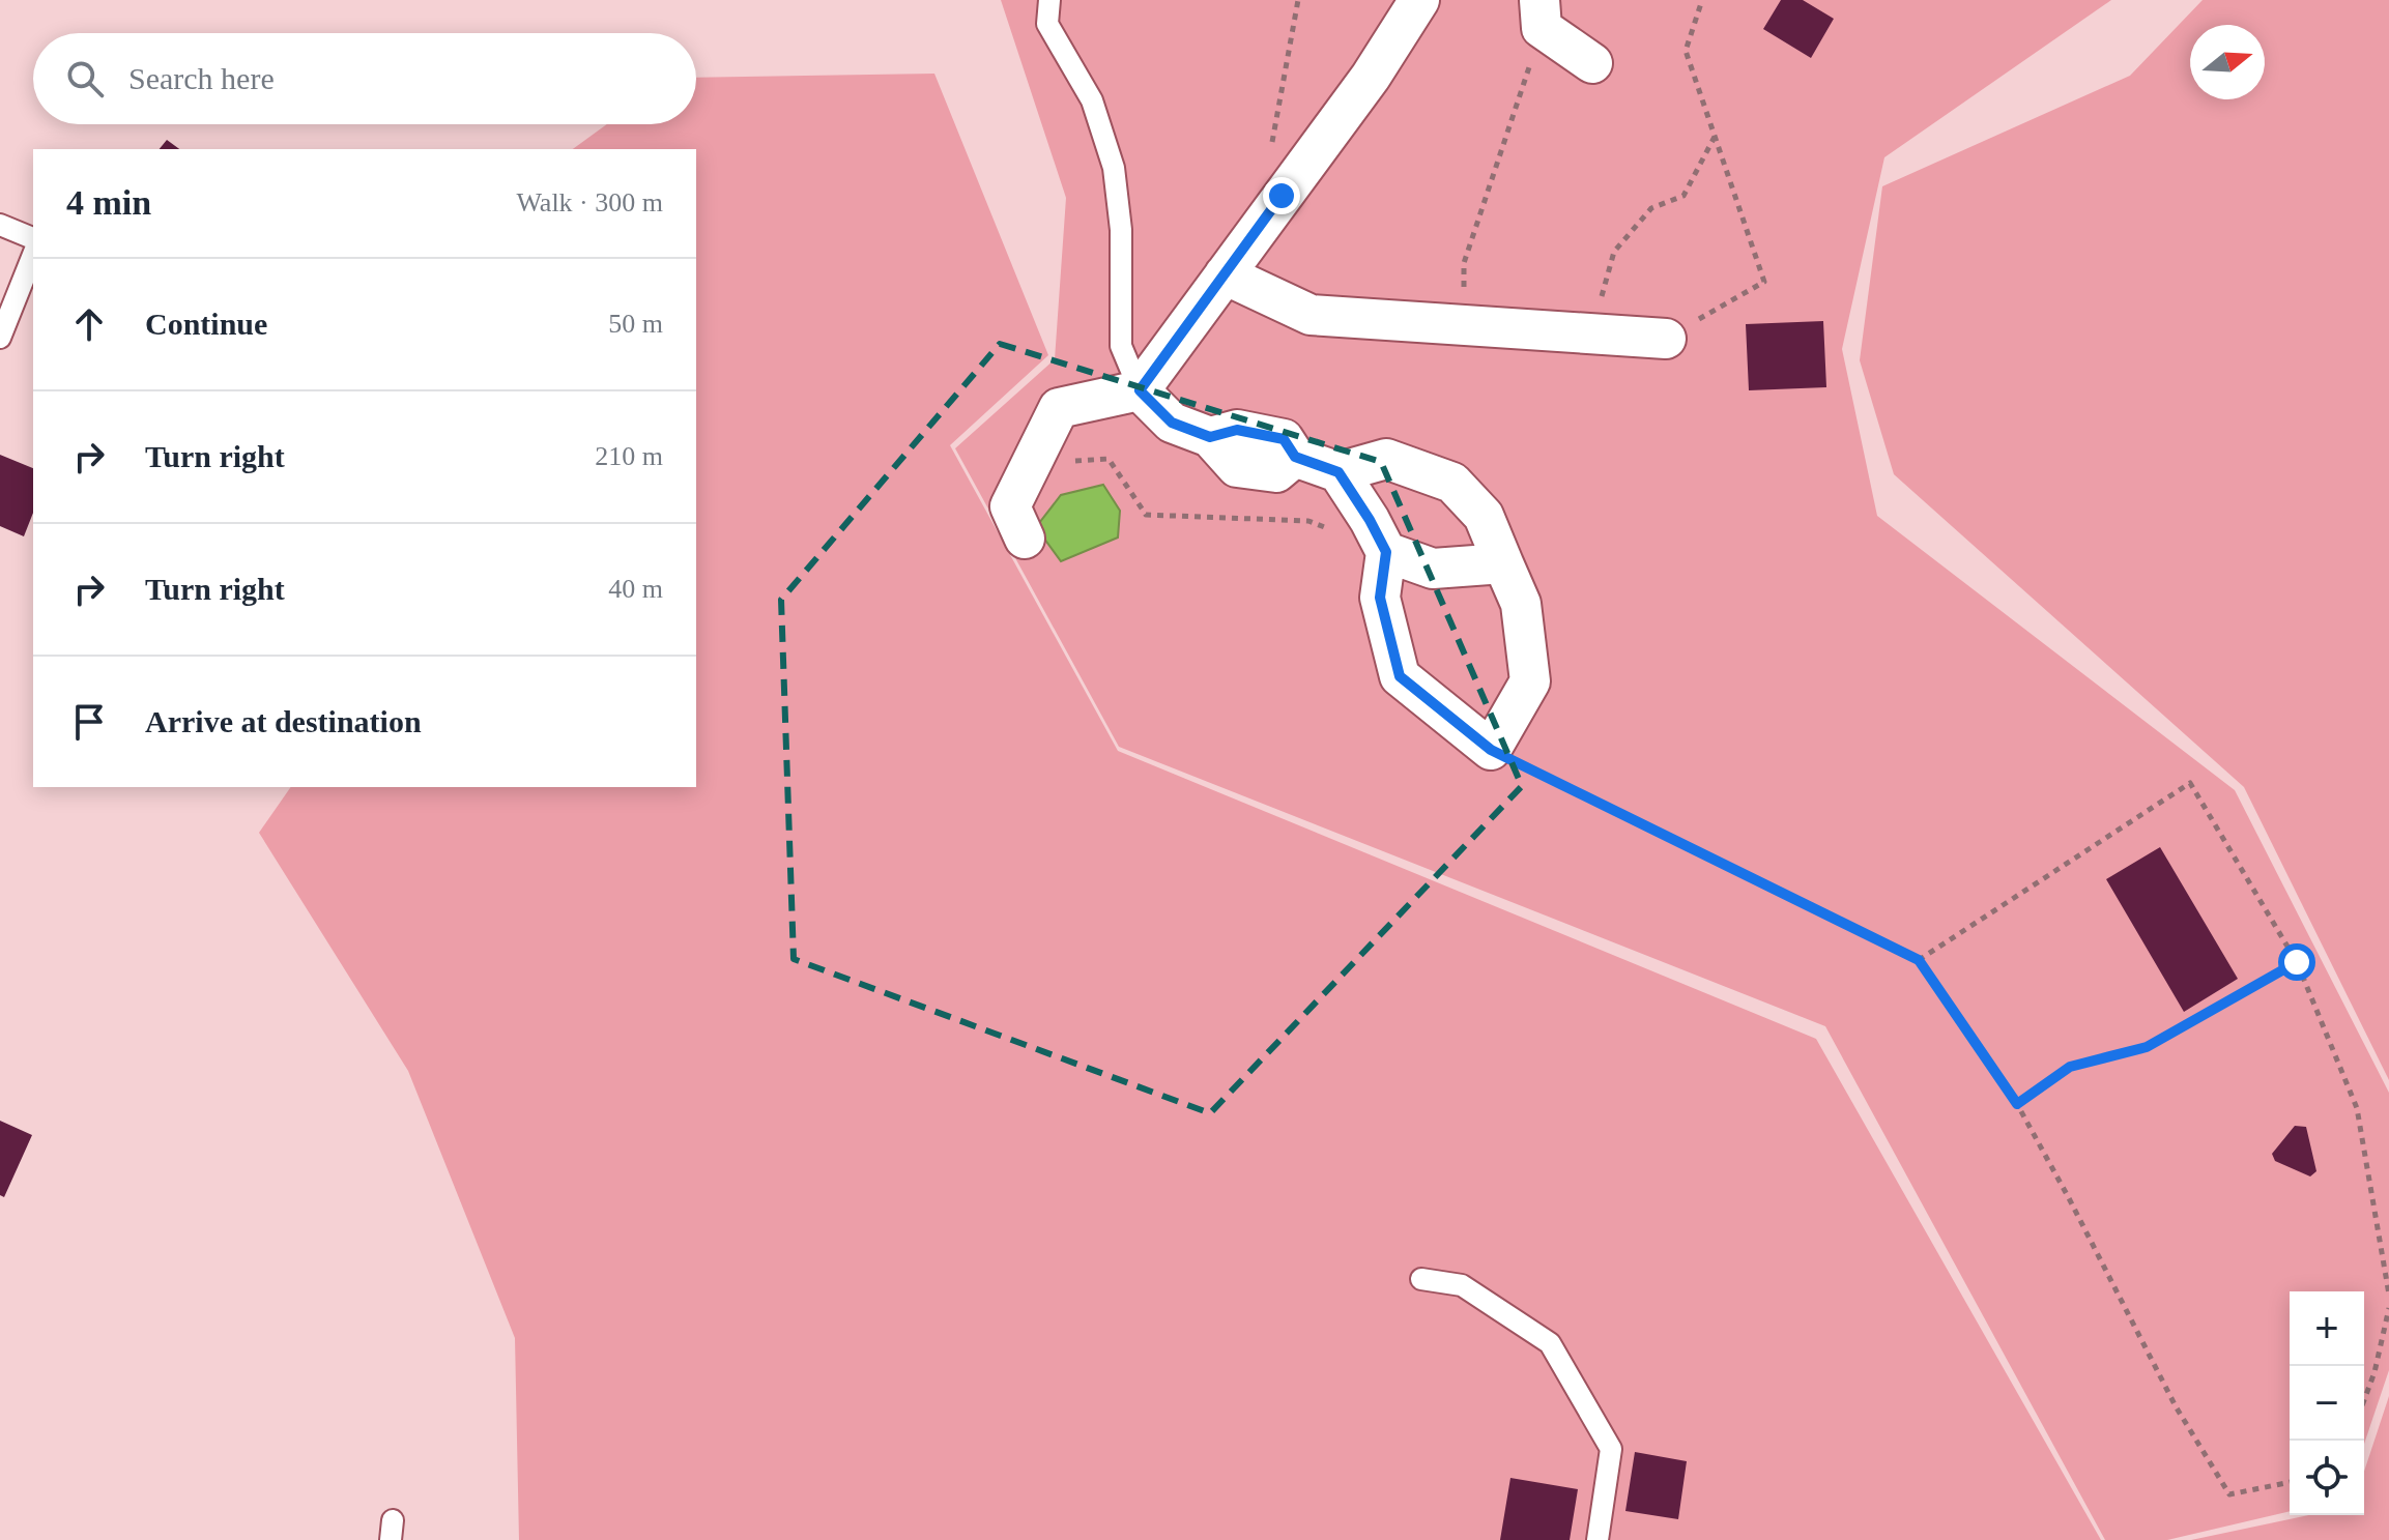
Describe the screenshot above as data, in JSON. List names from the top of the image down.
{
  "north": "right",
  "page": {
    "search": "Search here",
    "heading": ["4 min", "Walk · 300 m"],
    "list": [
      ["Continue", "50 m"],
      ["Turn right", "210 m"],
      ["Turn right", "40 m"],
      "Arrive at destination"
    ],
    "map_buttons": ["+", "−"]
  }
}
